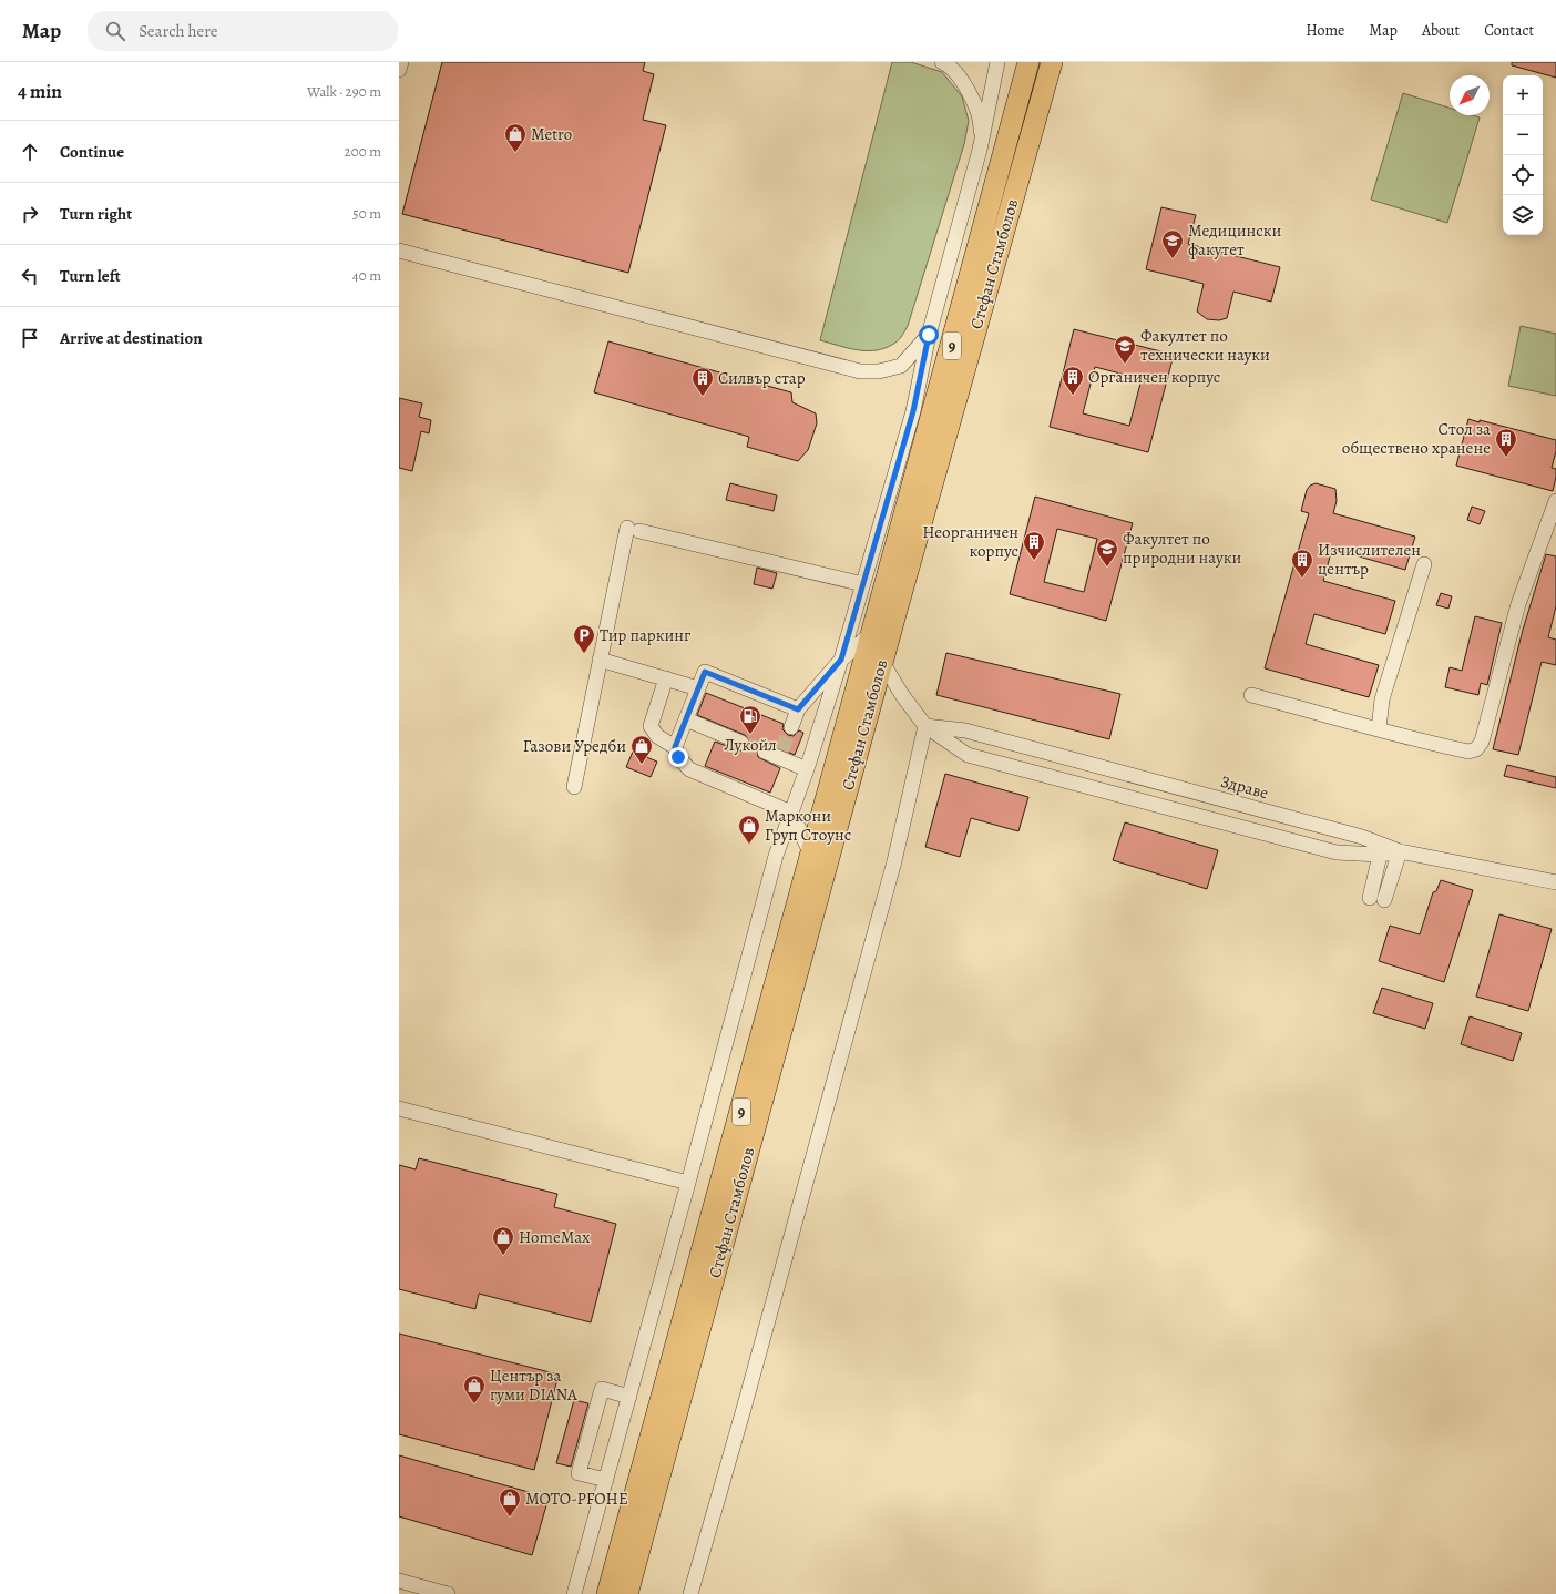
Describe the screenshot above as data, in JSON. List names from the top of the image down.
{
  "streets": {
    "highway": ["Стефан Стамболов", "9"],
    "street": ["Здраве"]
  },
  "crossings": [
    ["Стефан Стамболов", "9"]
  ],
  "places": {
    "shop": [
      "Metro",
      "Газови Уредби",
      "Маркони Груп Стоунс",
      "HomeMax",
      "Център за гуми DIANA",
      "MOTO-PFOHE"
    ],
    "school or university": ["Медицински факутет", "Факултет по технически науки", "Факултет по природни науки"],
    "building": [
      "Органичен корпус",
      "Силвър стар",
      "Стол за обществено хранене",
      "Неорганичен корпус",
      "Изчислителен център"
    ],
    "parking": ["Тир паркинг"],
    "fuel station": ["Лукойл"]
  },
  "north": "bottom left",
  "page": {
    "header": "Map",
    "search": "Search here",
    "nav": [
      "Home",
      "Map",
      "About",
      "Contact"
    ],
    "heading": ["4 min", "Walk · 290 m"],
    "map_buttons": ["+", "−"],
    "list": [
      ["Continue", "200 m"],
      ["Turn right", "50 m"],
      ["Turn left", "40 m"],
      "Arrive at destination"
    ]
  }
}
